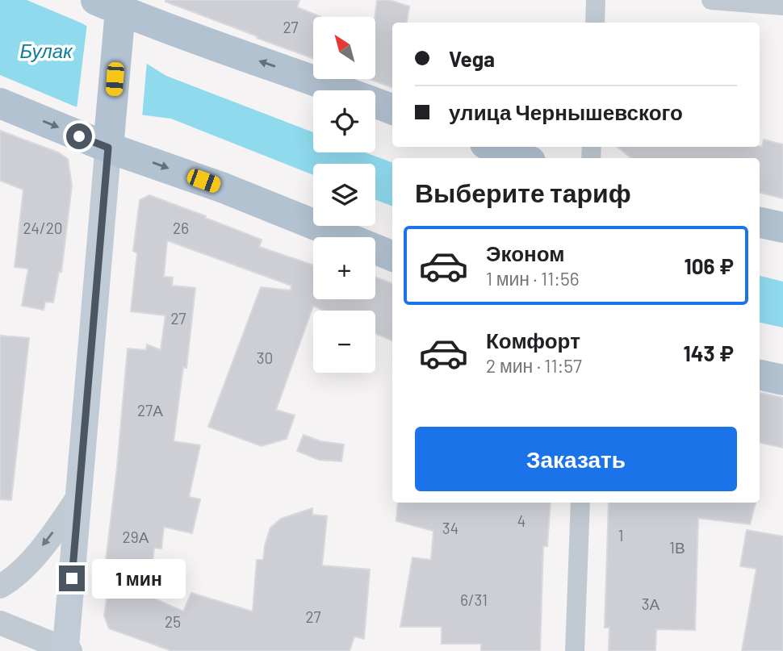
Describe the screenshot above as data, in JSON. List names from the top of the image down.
{
  "water": ["Булак"],
  "house_numbers": [
    "27",
    "24/20",
    "26",
    "27",
    "30",
    "27А",
    "4",
    "34",
    "1",
    "29А",
    "1В",
    "6/31",
    "3А",
    "27",
    "25"
  ],
  "north": "top left",
  "page": {
    "map_buttons": ["+", "−"],
    "banner": ["Vega", "улица Чернышевского"],
    "heading": "Выберите тариф",
    "list": [
      {
        "name": "Эконом",
        "note": "1 мин · 11:56",
        "value": "106 ₽"
      },
      {
        "name": "Комфорт",
        "note": "2 мин · 11:57",
        "value": "143 ₽"
      }
    ],
    "buttons": "Заказать",
    "bubble": "1 мин"
  }
}
